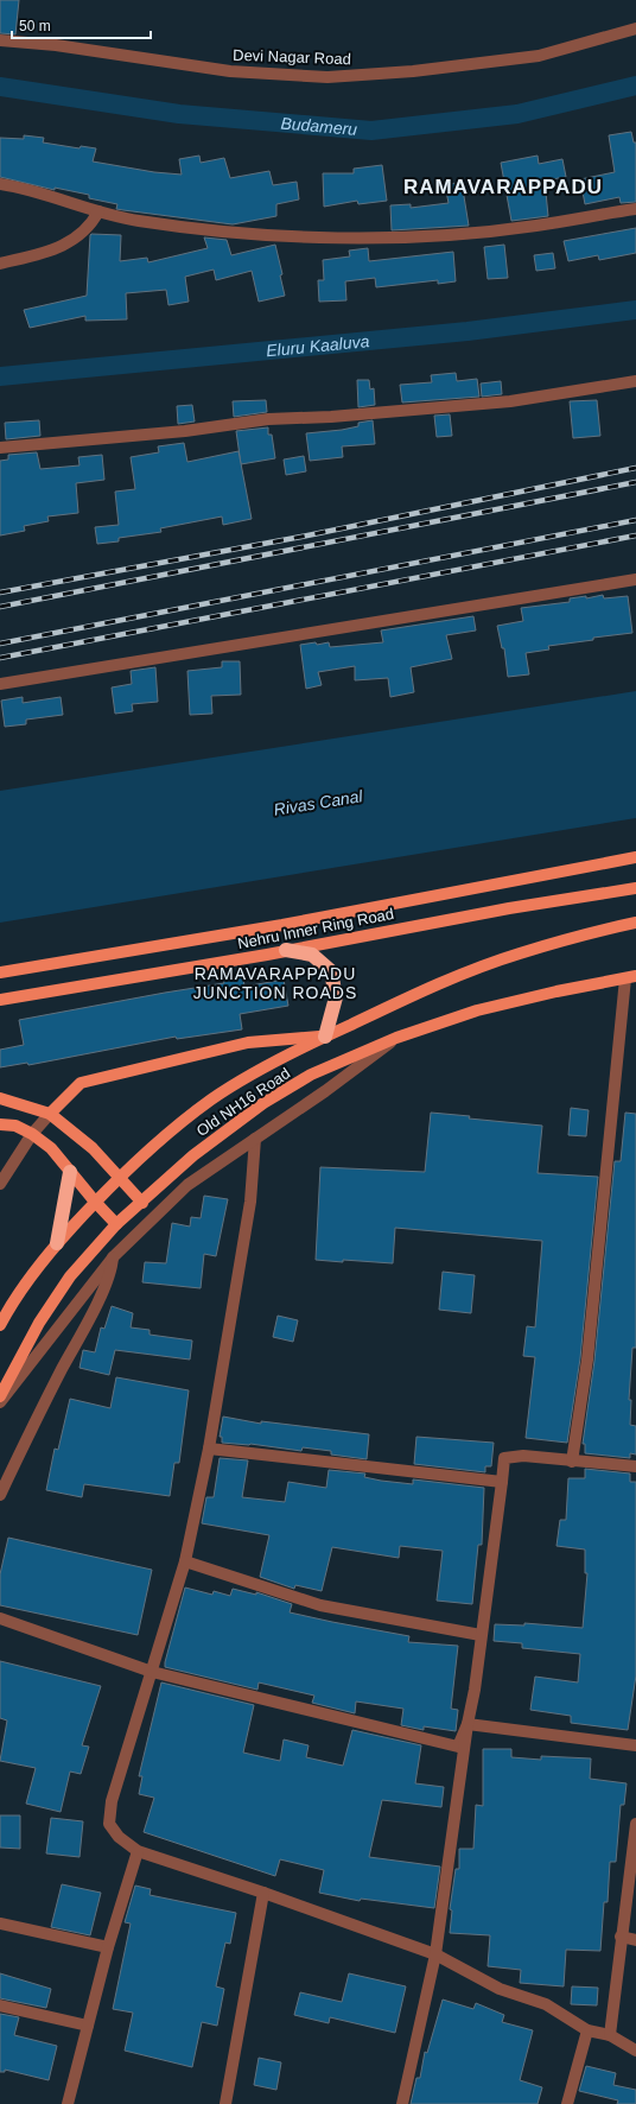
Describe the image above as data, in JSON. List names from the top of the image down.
{
  "streets": {
    "main road": ["Nehru Inner Ring Road", "Old NH16 Road"],
    "street": ["Devi Nagar Road"]
  },
  "districts": ["RAMAVARAPPADU", "RAMAVARAPPADU JUNCTION ROADS"],
  "water": ["Budameru", "Eluru Kaaluva", "Rivas Canal"],
  "scale_bar": "50 m"
}
